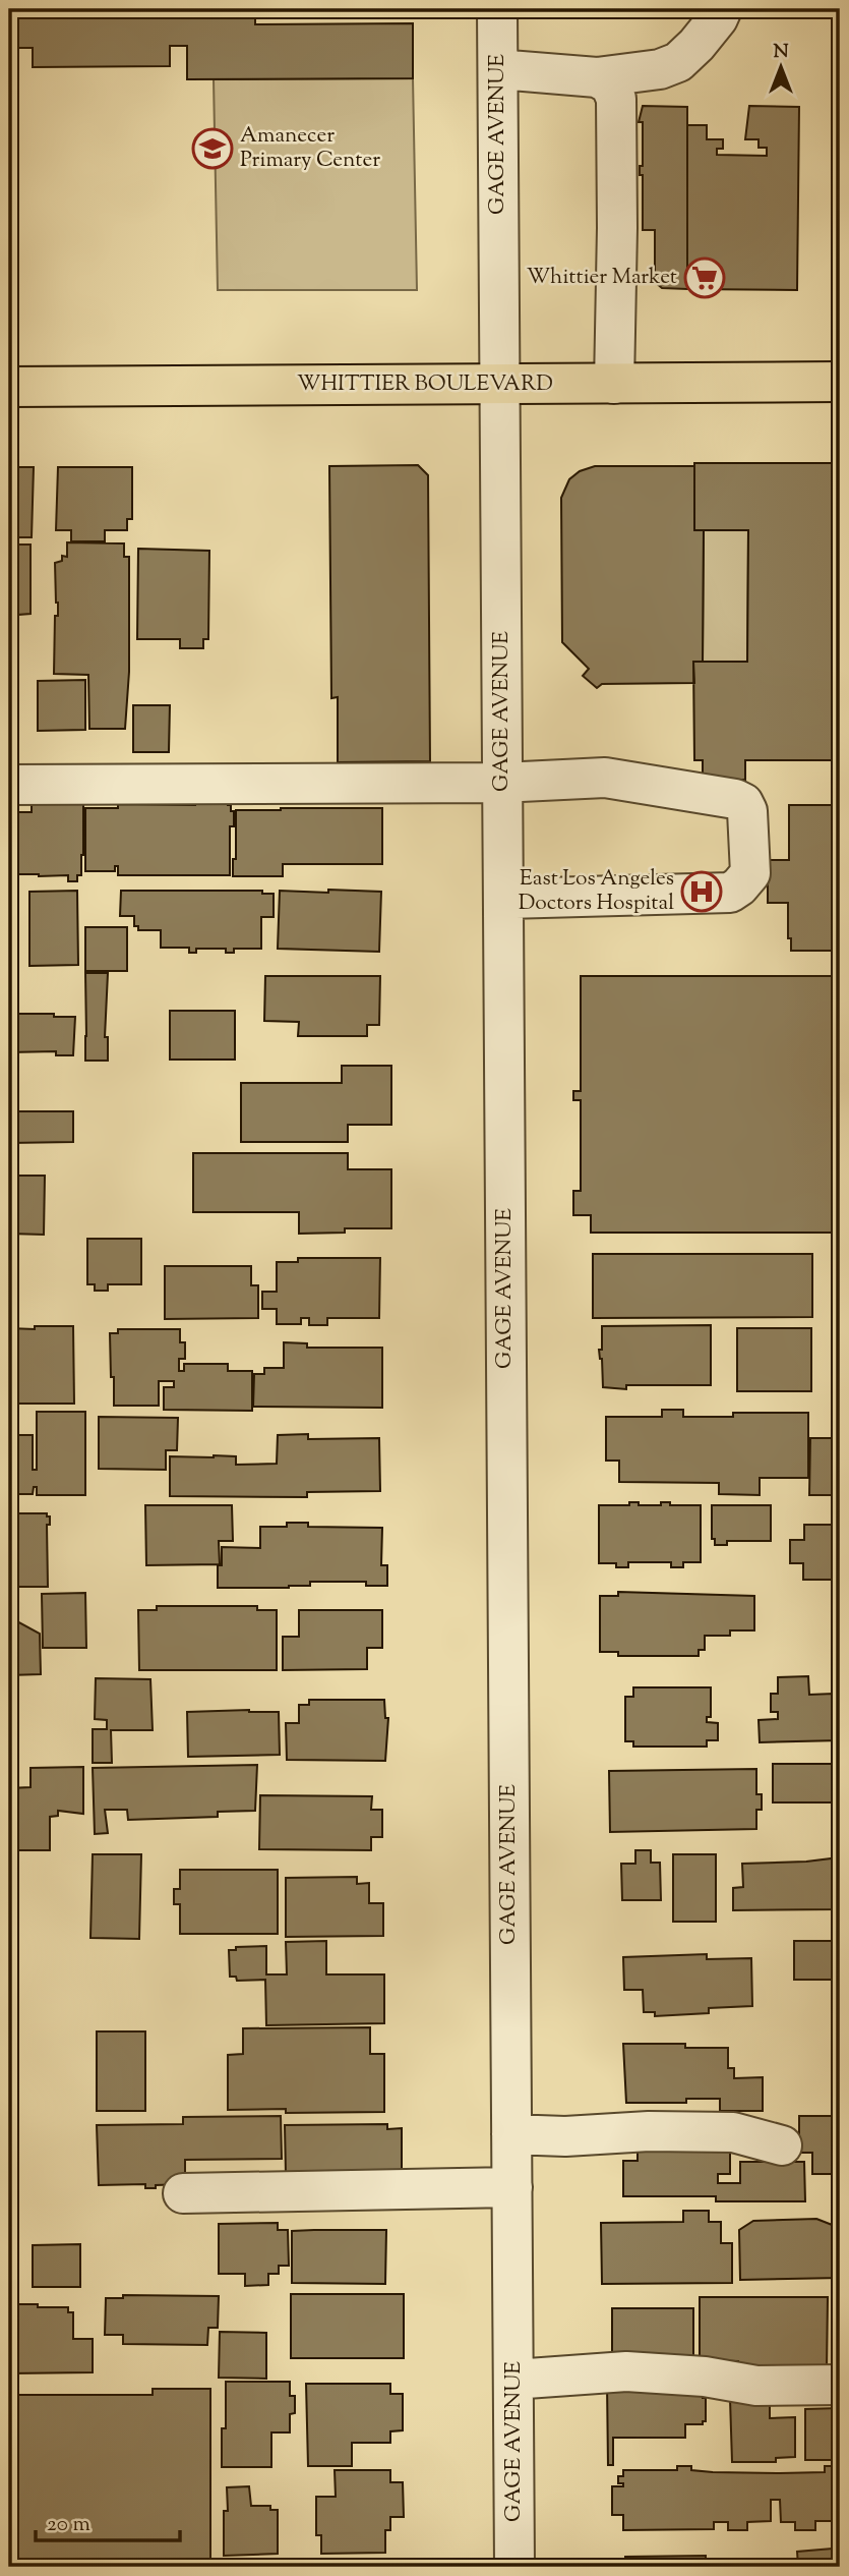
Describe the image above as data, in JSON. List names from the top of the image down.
{
  "streets": {
    "main road": ["WHITTIER BOULEVARD"],
    "street": ["GAGE AVENUE"]
  },
  "crossings": [
    ["GAGE AVENUE", "WHITTIER BOULEVARD"]
  ],
  "places": {
    "school or university": ["Amanecer Primary Center"],
    "supermarket": ["Whittier Market"],
    "hospital": ["East Los Angeles Doctors Hospital"]
  },
  "scale_bar": "20 m",
  "north": "top"
}
